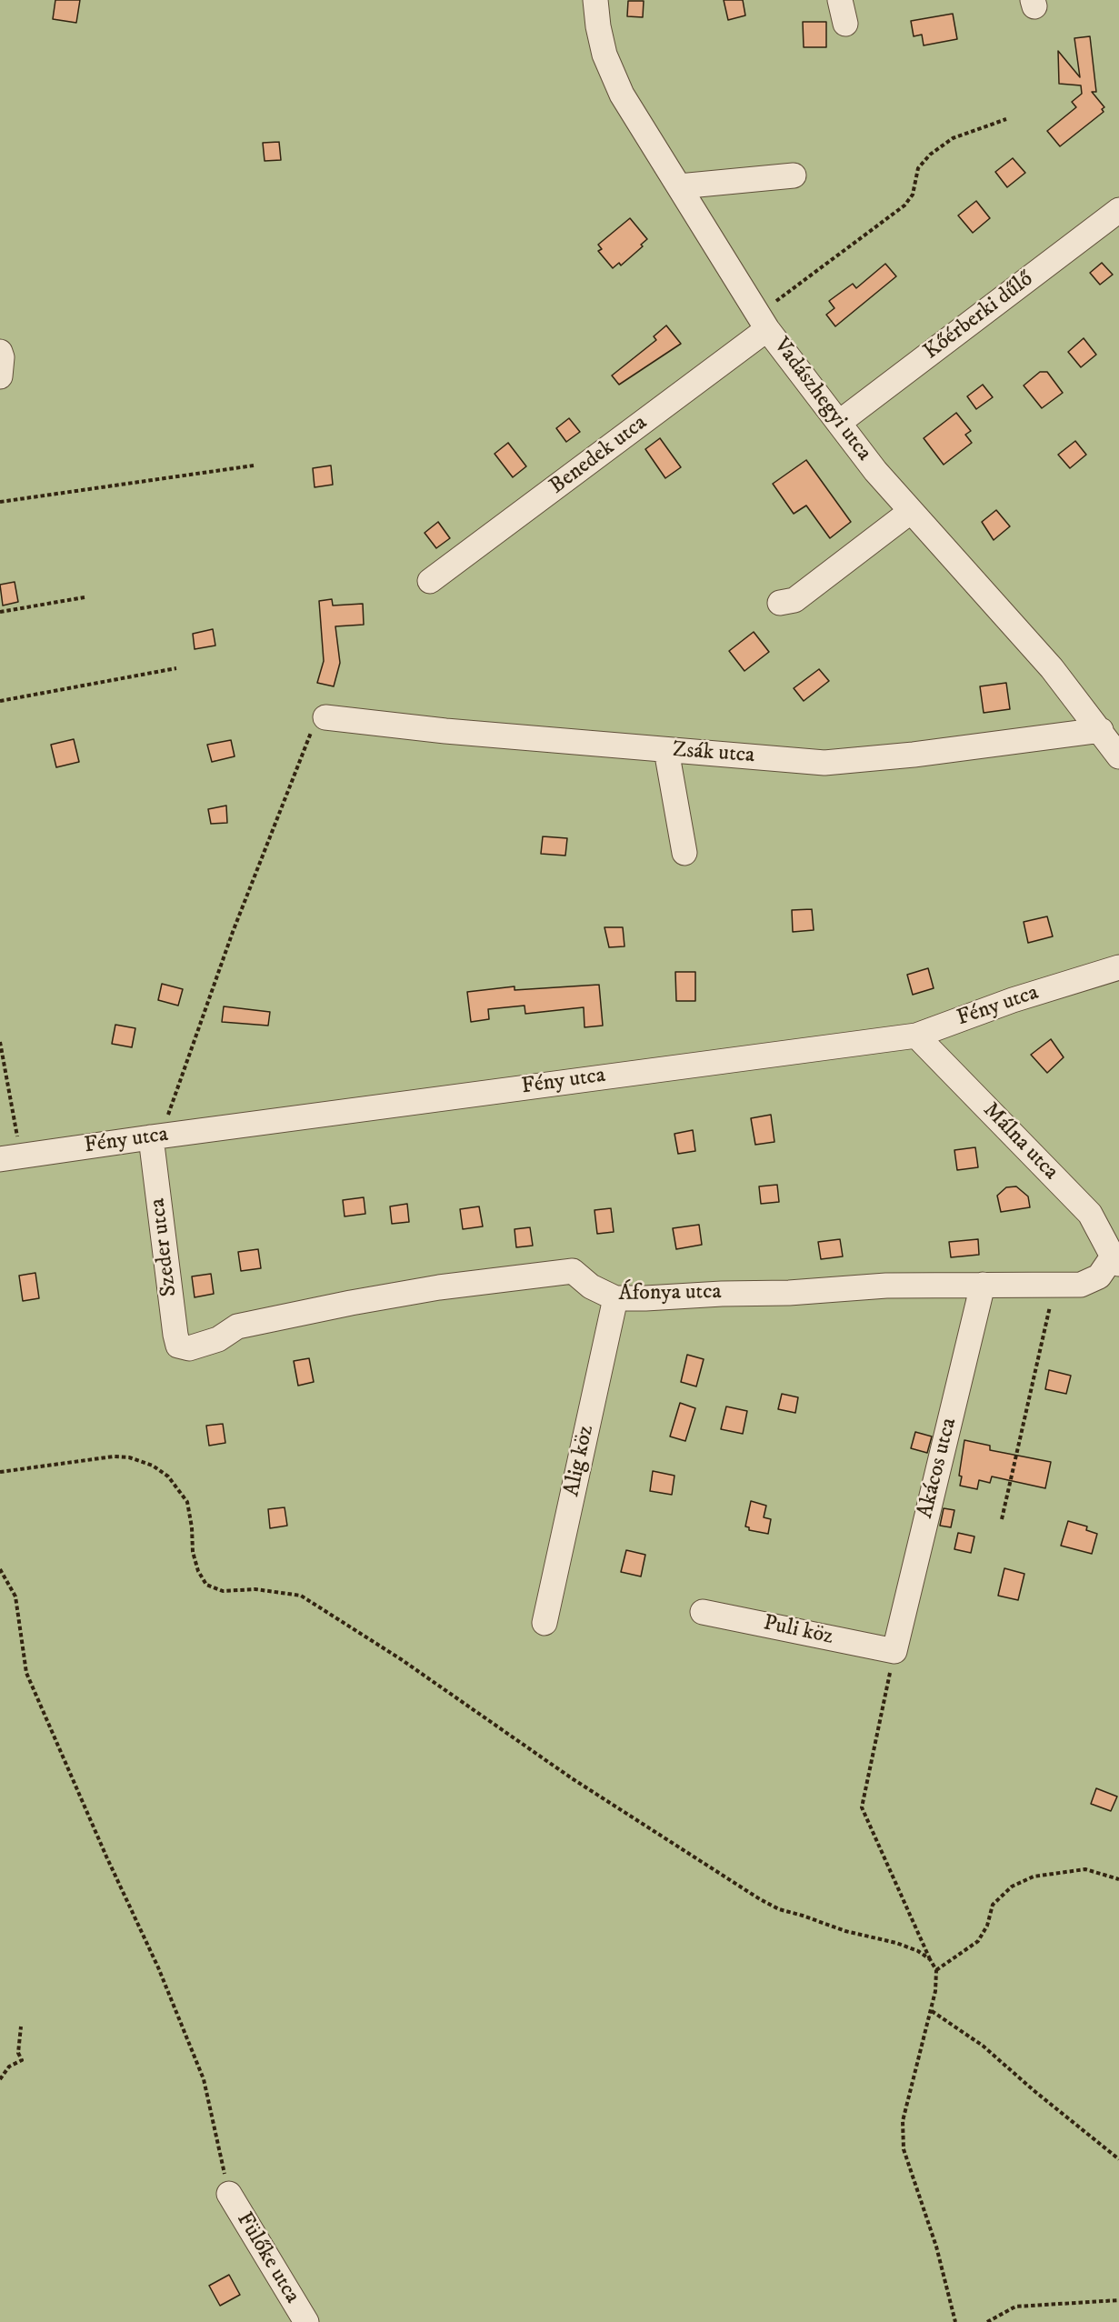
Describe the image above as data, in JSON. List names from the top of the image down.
{
  "streets": {
    "street": [
      "Kőérberki dűlő",
      "Vadászhegyi utca",
      "Benedek utca",
      "Zsák utca",
      "Fény utca",
      "Málna utca",
      "Szeder utca",
      "Áfonya utca",
      "Alig köz",
      "Akácos utca",
      "Puli köz",
      "Fülőke utca"
    ]
  },
  "crossings": [
    ["Kőérberki dűlő", "Vadászhegyi utca"],
    ["Vadászhegyi utca", "Benedek utca"],
    ["Vadászhegyi utca", "Zsák utca"],
    ["Fény utca", "Málna utca"],
    ["Fény utca", "Szeder utca"],
    ["Málna utca", "Áfonya utca"],
    ["Szeder utca", "Áfonya utca"],
    ["Áfonya utca", "Alig köz"],
    ["Áfonya utca", "Akácos utca"],
    ["Akácos utca", "Puli köz"]
  ]
}
